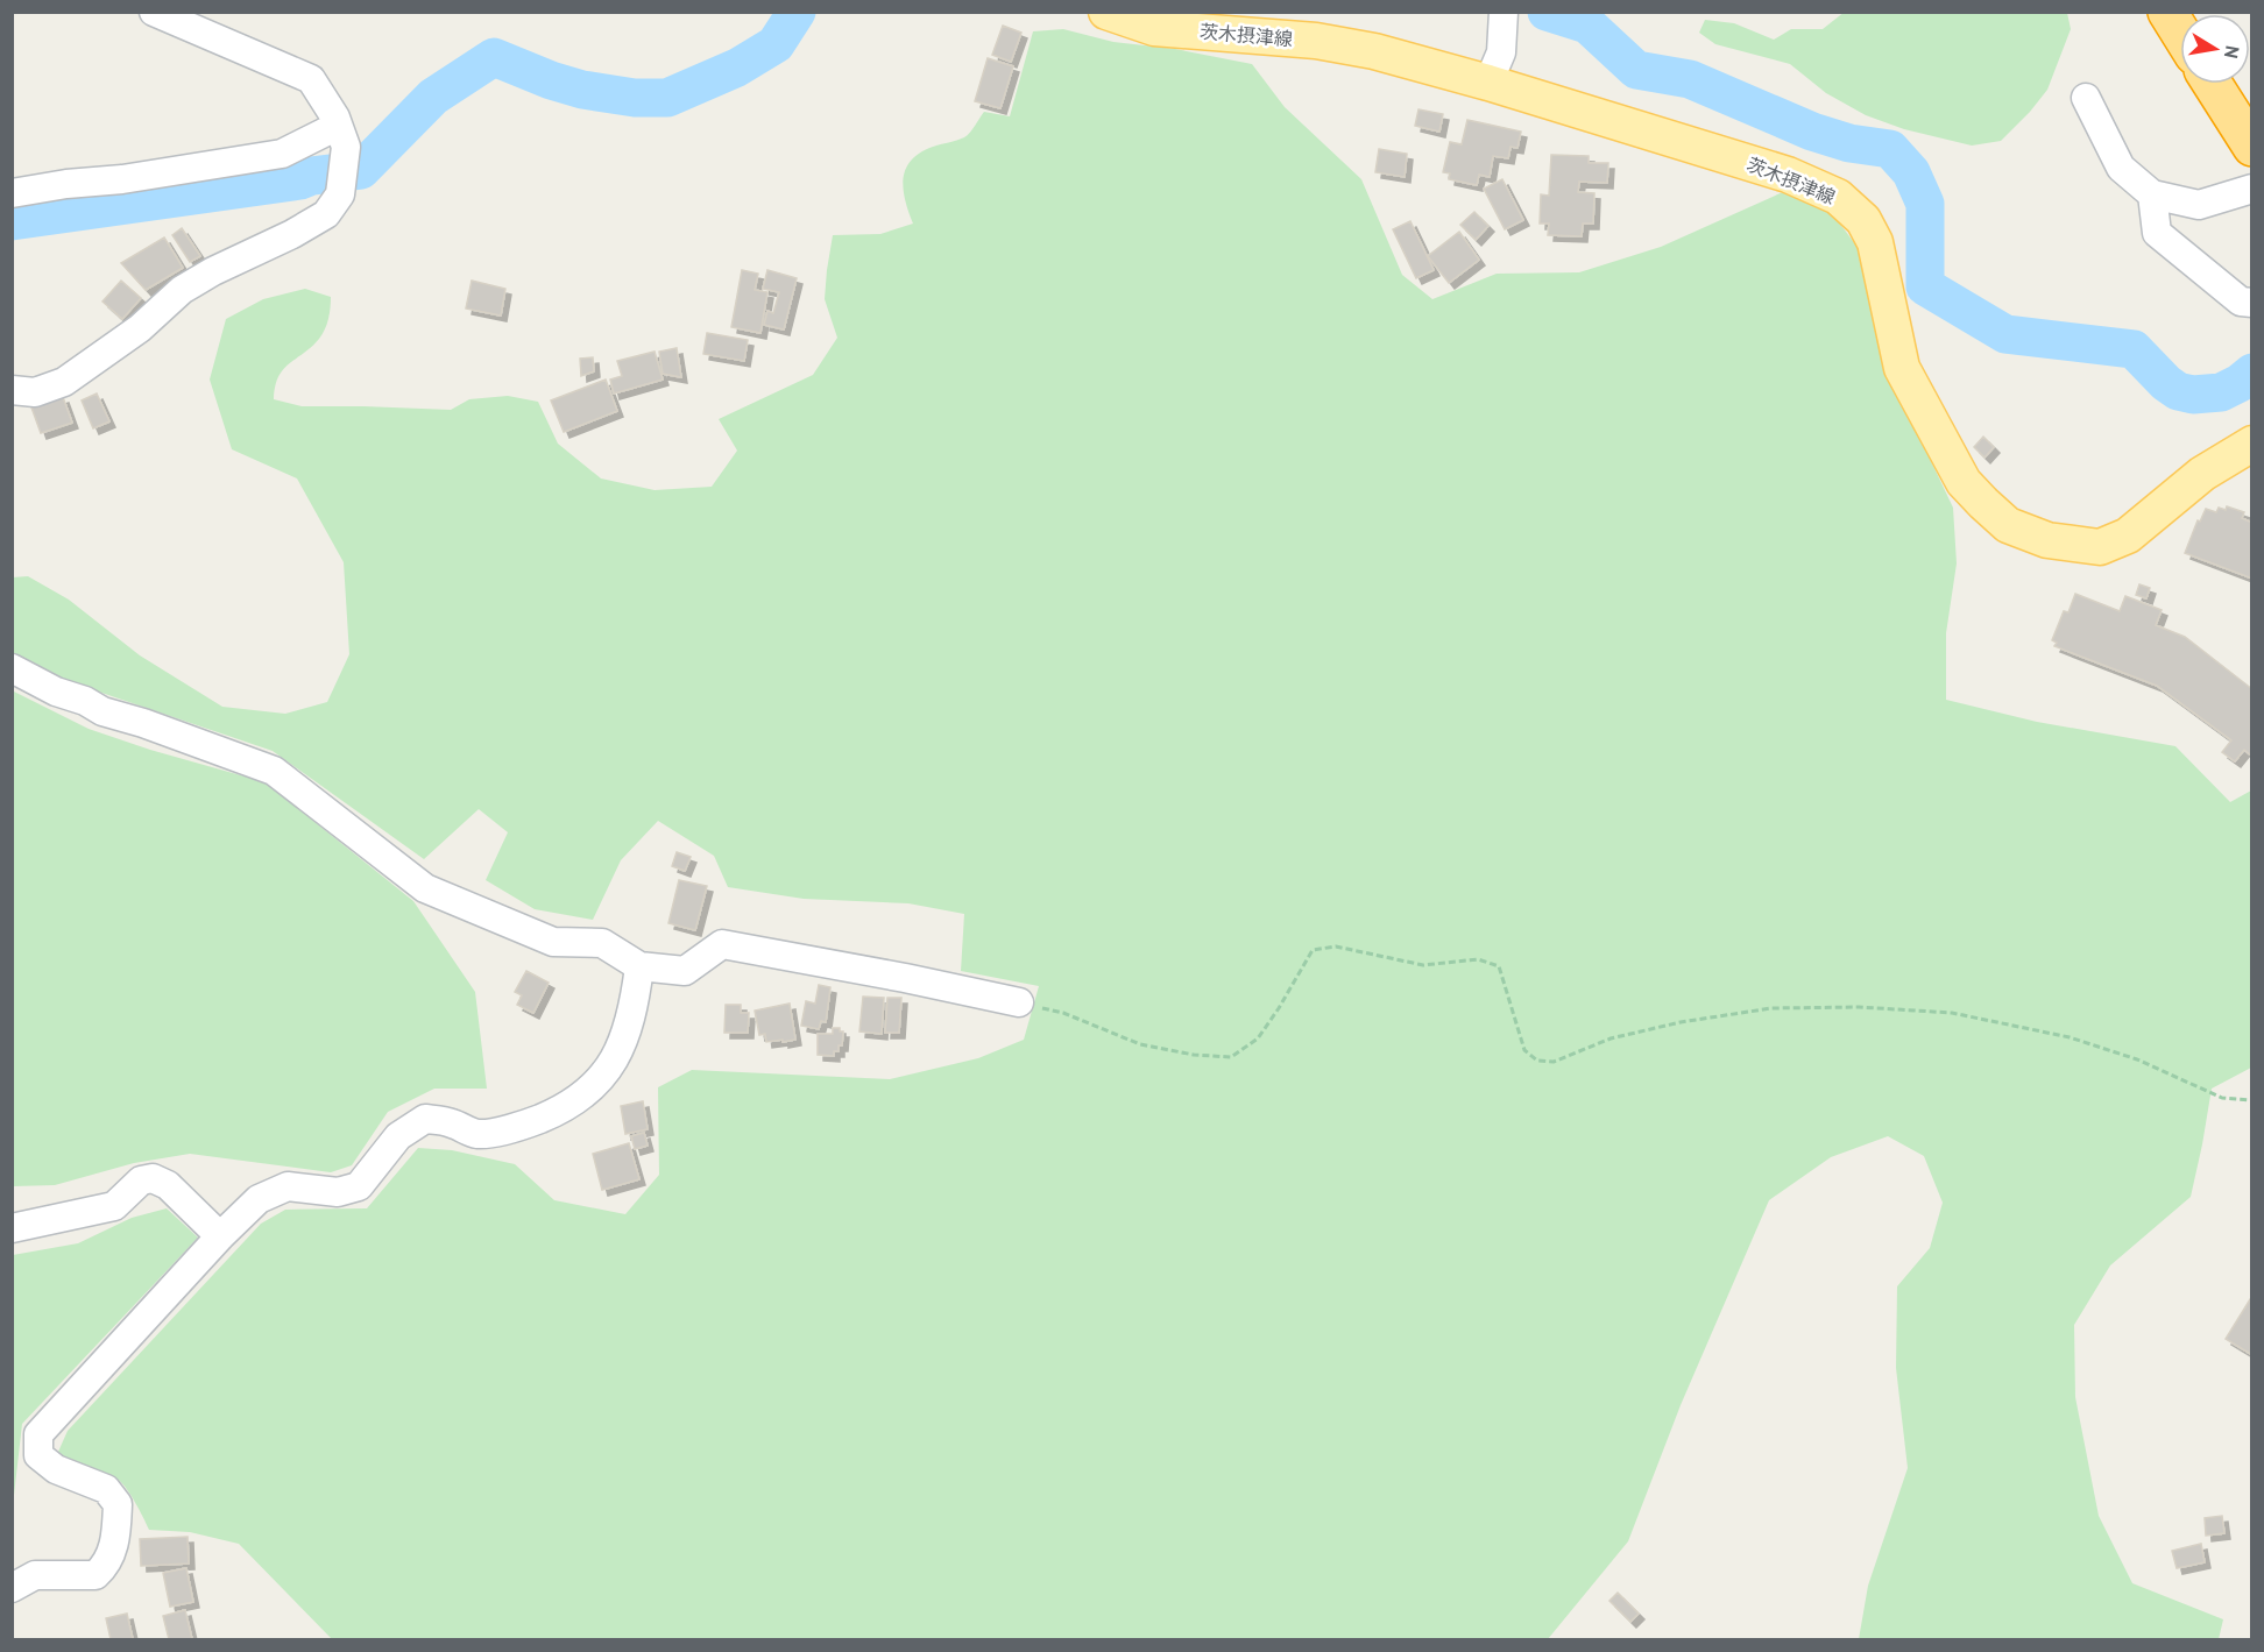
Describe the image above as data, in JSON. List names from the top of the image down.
{
  "streets": {
    "main road": ["茨木摂津線"]
  },
  "north": "right"
}
